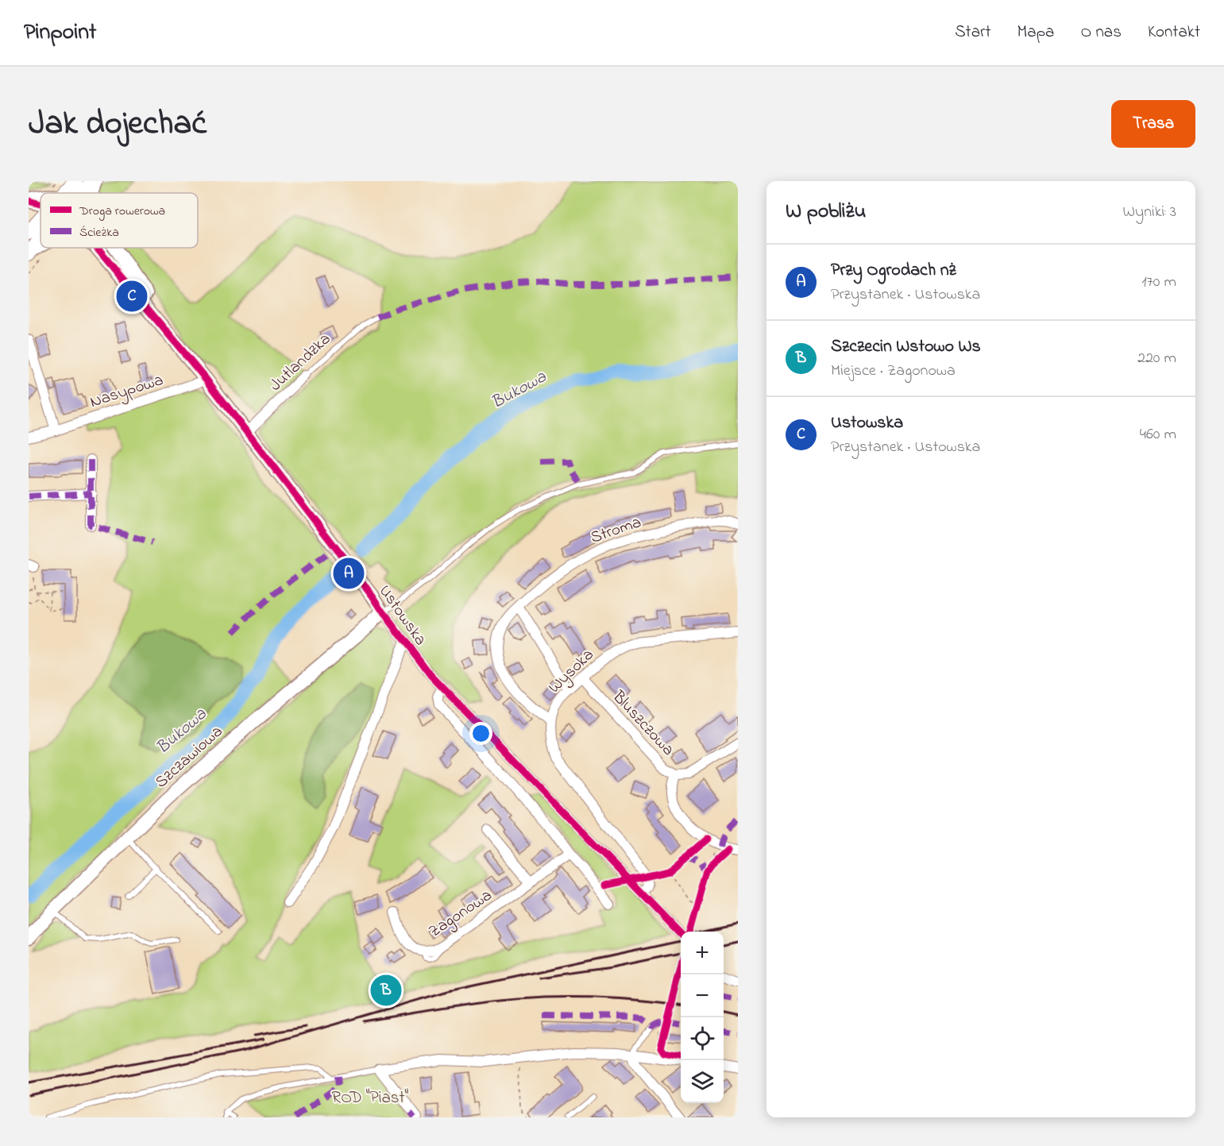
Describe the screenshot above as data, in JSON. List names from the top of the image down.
{
  "streets": {
    "street": [
      "Jutlandzka",
      "Nasypowa",
      "Stroma",
      "Ustowska",
      "Wysoka",
      "Bluszczowa",
      "Szczawiowa",
      "Zagonowa"
    ]
  },
  "crossings": [
    ["Jutlandzka", "Ustowska"],
    ["Nasypowa", "Ustowska"],
    ["Stroma", "Wysoka"],
    ["Ustowska", "Wysoka"],
    ["Ustowska", "Szczawiowa"],
    ["Wysoka", "Bluszczowa"]
  ],
  "water": ["Bukowa"],
  "parks": ["ROD \"Piast\""],
  "legend": ["Droga rowerowa", "Ścieżka"],
  "page": {
    "header": "Pinpoint",
    "nav": [
      "Start",
      "Mapa",
      "O nas",
      "Kontakt"
    ],
    "title": "Jak dojechać",
    "buttons": "Trasa",
    "heading": ["W pobliżu", "Wyniki: 3"],
    "list": [
      {
        "mark": "A",
        "name": "Przy Ogrodach nż",
        "note": "Przystanek · Ustowska",
        "value": "170 m"
      },
      {
        "mark": "B",
        "name": "Szczecin Wstowo Ws",
        "note": "Miejsce · Zagonowa",
        "value": "220 m"
      },
      {
        "mark": "C",
        "name": "Ustowska",
        "note": "Przystanek · Ustowska",
        "value": "460 m"
      }
    ],
    "pins": ["C", "A", "B"],
    "map_buttons": ["+", "−"]
  }
}
